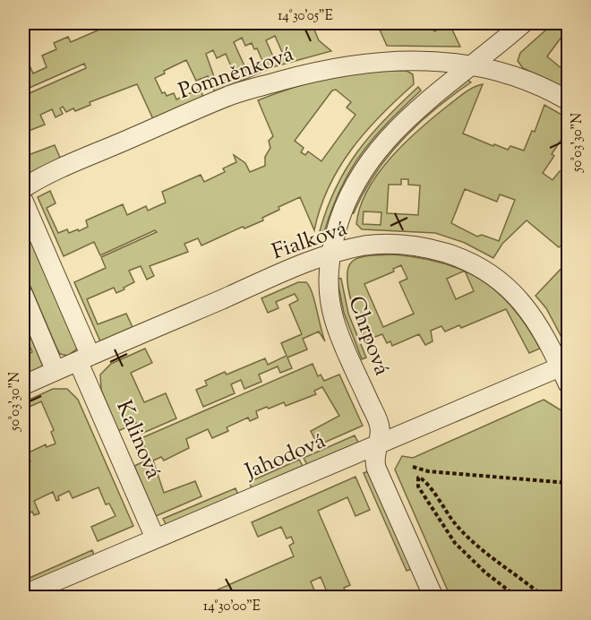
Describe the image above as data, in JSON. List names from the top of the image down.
{
  "streets": {
    "street": [
      "Pomněnková",
      "Fialková",
      "Chrpová",
      "Kalinová",
      "Jahodová"
    ]
  },
  "crossings": [
    ["Pomněnková", "Chrpová"],
    ["Fialková", "Chrpová"],
    ["Fialková", "Kalinová"],
    ["Fialková", "Jahodová"],
    ["Chrpová", "Jahodová"],
    ["Kalinová", "Jahodová"]
  ],
  "coordinates": ["14°30'05\"E", "50°03'30\"N", "14°30'00\"E"]
}
